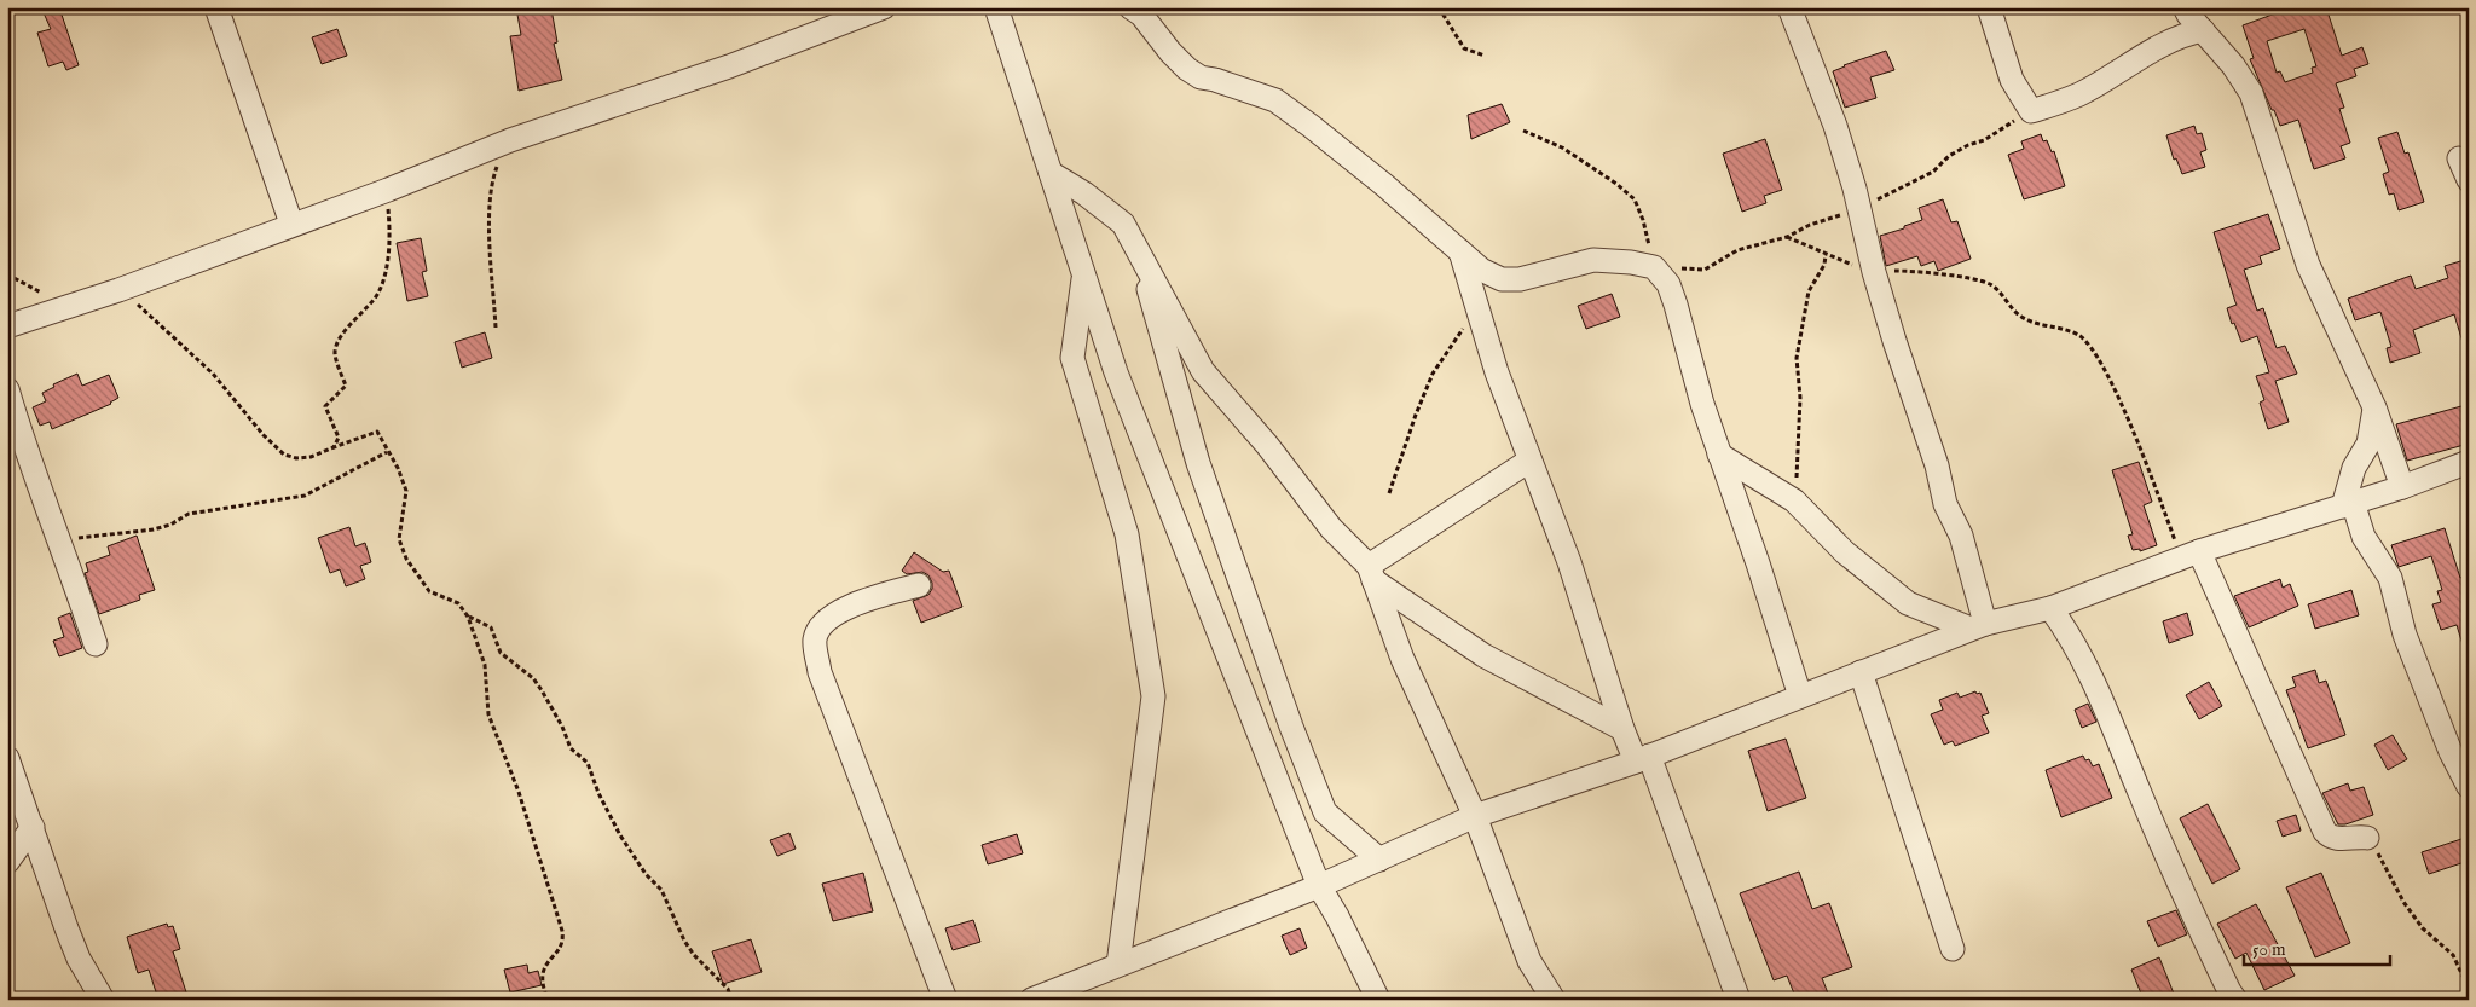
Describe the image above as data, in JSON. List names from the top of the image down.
{
  "scale_bar": "50 m"
}
